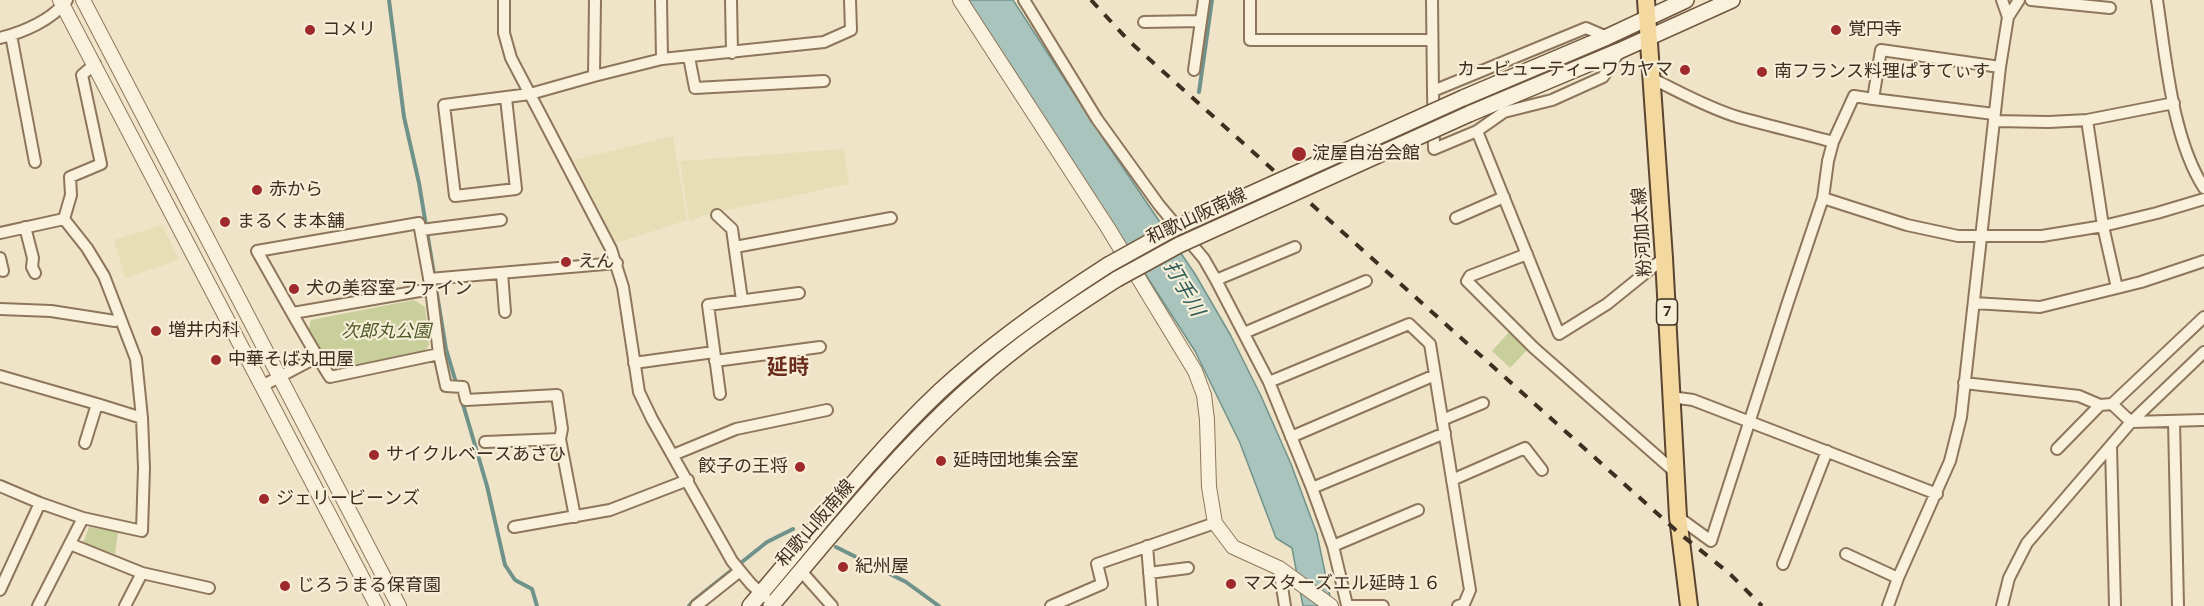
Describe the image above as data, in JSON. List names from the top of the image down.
{
  "streets": {
    "main road": ["和歌山阪南線", "粉河加太線", "7"]
  },
  "crossings": [
    ["和歌山阪南線", "粉河加太線"]
  ],
  "districts": ["延時"],
  "water": ["打手川"],
  "parks": ["次郎丸公園"],
  "places": [
    "コメリ",
    "覚円寺",
    "カービューティーワカヤマ",
    "南フランス料理ぱすてぃす",
    "淀屋自治会館",
    "赤から",
    "まるくま本舗",
    "えん",
    "犬の美容室 ファイン",
    "増井内科",
    "中華そば丸田屋",
    "サイクルベースあさひ",
    "延時団地集会室",
    "餃子の王将",
    "ジェリービーンズ",
    "紀州屋",
    "マスターズエル延時１６",
    "じろうまる保育園"
  ]
}
